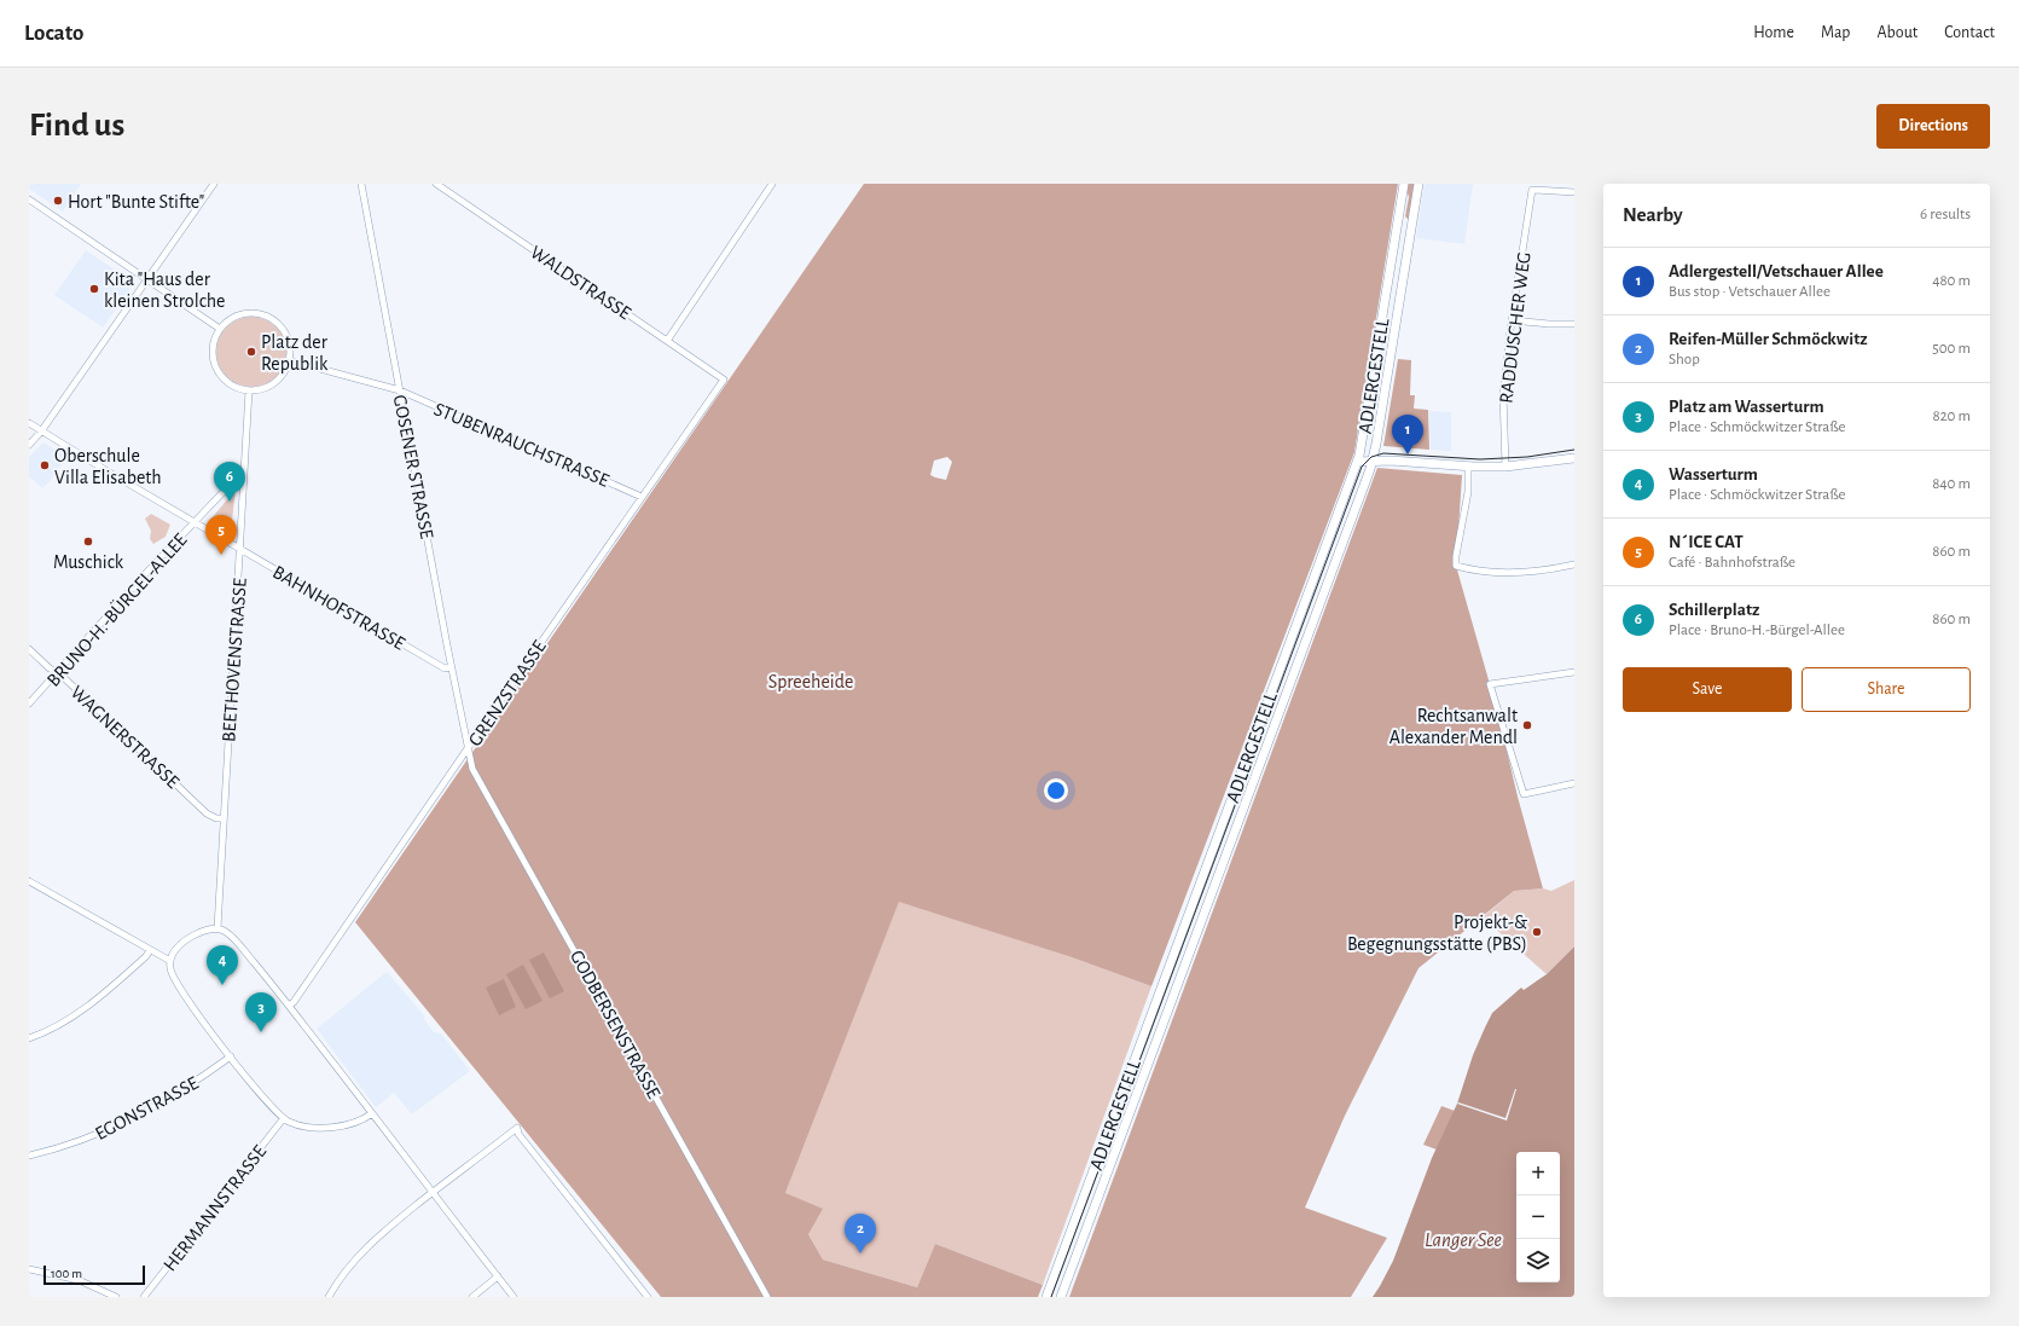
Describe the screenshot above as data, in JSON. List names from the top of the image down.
{
  "streets": {
    "main road": ["ADLERGESTELL"],
    "street": [
      "WALDSTRASSE",
      "RADDUSCHER WEG",
      "STUBENRAUCHSTRASSE",
      "GOSENER STRASSE",
      "BAHNHOFSTRASSE",
      "BRUNO-H.-BÜRGEL-ALLEE",
      "BEETHOVENSTRASSE",
      "GRENZSTRASSE",
      "WAGNERSTRASSE",
      "GODBERSENSTRASSE",
      "EGONSTRASSE",
      "HERMANNSTRASSE"
    ]
  },
  "crossings": [
    ["WALDSTRASSE", "GRENZSTRASSE"],
    ["STUBENRAUCHSTRASSE", "GOSENER STRASSE"],
    ["STUBENRAUCHSTRASSE", "BEETHOVENSTRASSE"],
    ["STUBENRAUCHSTRASSE", "GRENZSTRASSE"],
    ["GOSENER STRASSE", "BAHNHOFSTRASSE"],
    ["GOSENER STRASSE", "GRENZSTRASSE"],
    ["GOSENER STRASSE", "GODBERSENSTRASSE"],
    ["BAHNHOFSTRASSE", "BRUNO-H.-BÜRGEL-ALLEE"],
    ["BAHNHOFSTRASSE", "BEETHOVENSTRASSE"],
    ["BRUNO-H.-BÜRGEL-ALLEE", "BEETHOVENSTRASSE"],
    ["BRUNO-H.-BÜRGEL-ALLEE", "WAGNERSTRASSE"],
    ["BEETHOVENSTRASSE", "WAGNERSTRASSE"],
    ["GRENZSTRASSE", "GODBERSENSTRASSE"]
  ],
  "water": ["Langer See"],
  "parks": ["Spreeheide"],
  "places": [
    "Hort \"Bunte Stifte\"",
    "Kita \"Haus der kleinen Strolche",
    "Platz der Republik",
    "Oberschule Villa Elisabeth",
    "Muschick",
    "Rechtsanwalt Alexander Mendl",
    "Projekt-& Begegnungsstätte (PBS)"
  ],
  "scale_bar": "100 m",
  "page": {
    "header": "Locato",
    "nav": [
      "Home",
      "Map",
      "About",
      "Contact"
    ],
    "buttons": [
      "Directions",
      ["Save", "Share"]
    ],
    "title": "Find us",
    "heading": ["Nearby", "6 results"],
    "list": [
      {
        "mark": "1",
        "name": "Adlergestell/Vetschauer Allee",
        "note": "Bus stop · Vetschauer Allee",
        "value": "480 m"
      },
      {
        "mark": "2",
        "name": "Reifen-Müller Schmöckwitz",
        "note": "Shop",
        "value": "500 m"
      },
      {
        "mark": "3",
        "name": "Platz am Wasserturm",
        "note": "Place · Schmöckwitzer Straße",
        "value": "820 m"
      },
      {
        "mark": "4",
        "name": "Wasserturm",
        "note": "Place · Schmöckwitzer Straße",
        "value": "840 m"
      },
      {
        "mark": "5",
        "name": "N´ICE CAT",
        "note": "Café · Bahnhofstraße",
        "value": "860 m"
      },
      {
        "mark": "6",
        "name": "Schillerplatz",
        "note": "Place · Bruno-H.-Bürgel-Allee",
        "value": "860 m"
      }
    ],
    "pins": [
      "1",
      "6",
      "5",
      "4",
      "3",
      "2"
    ],
    "map_buttons": ["+", "−"],
    "scale": "100 m"
  }
}
